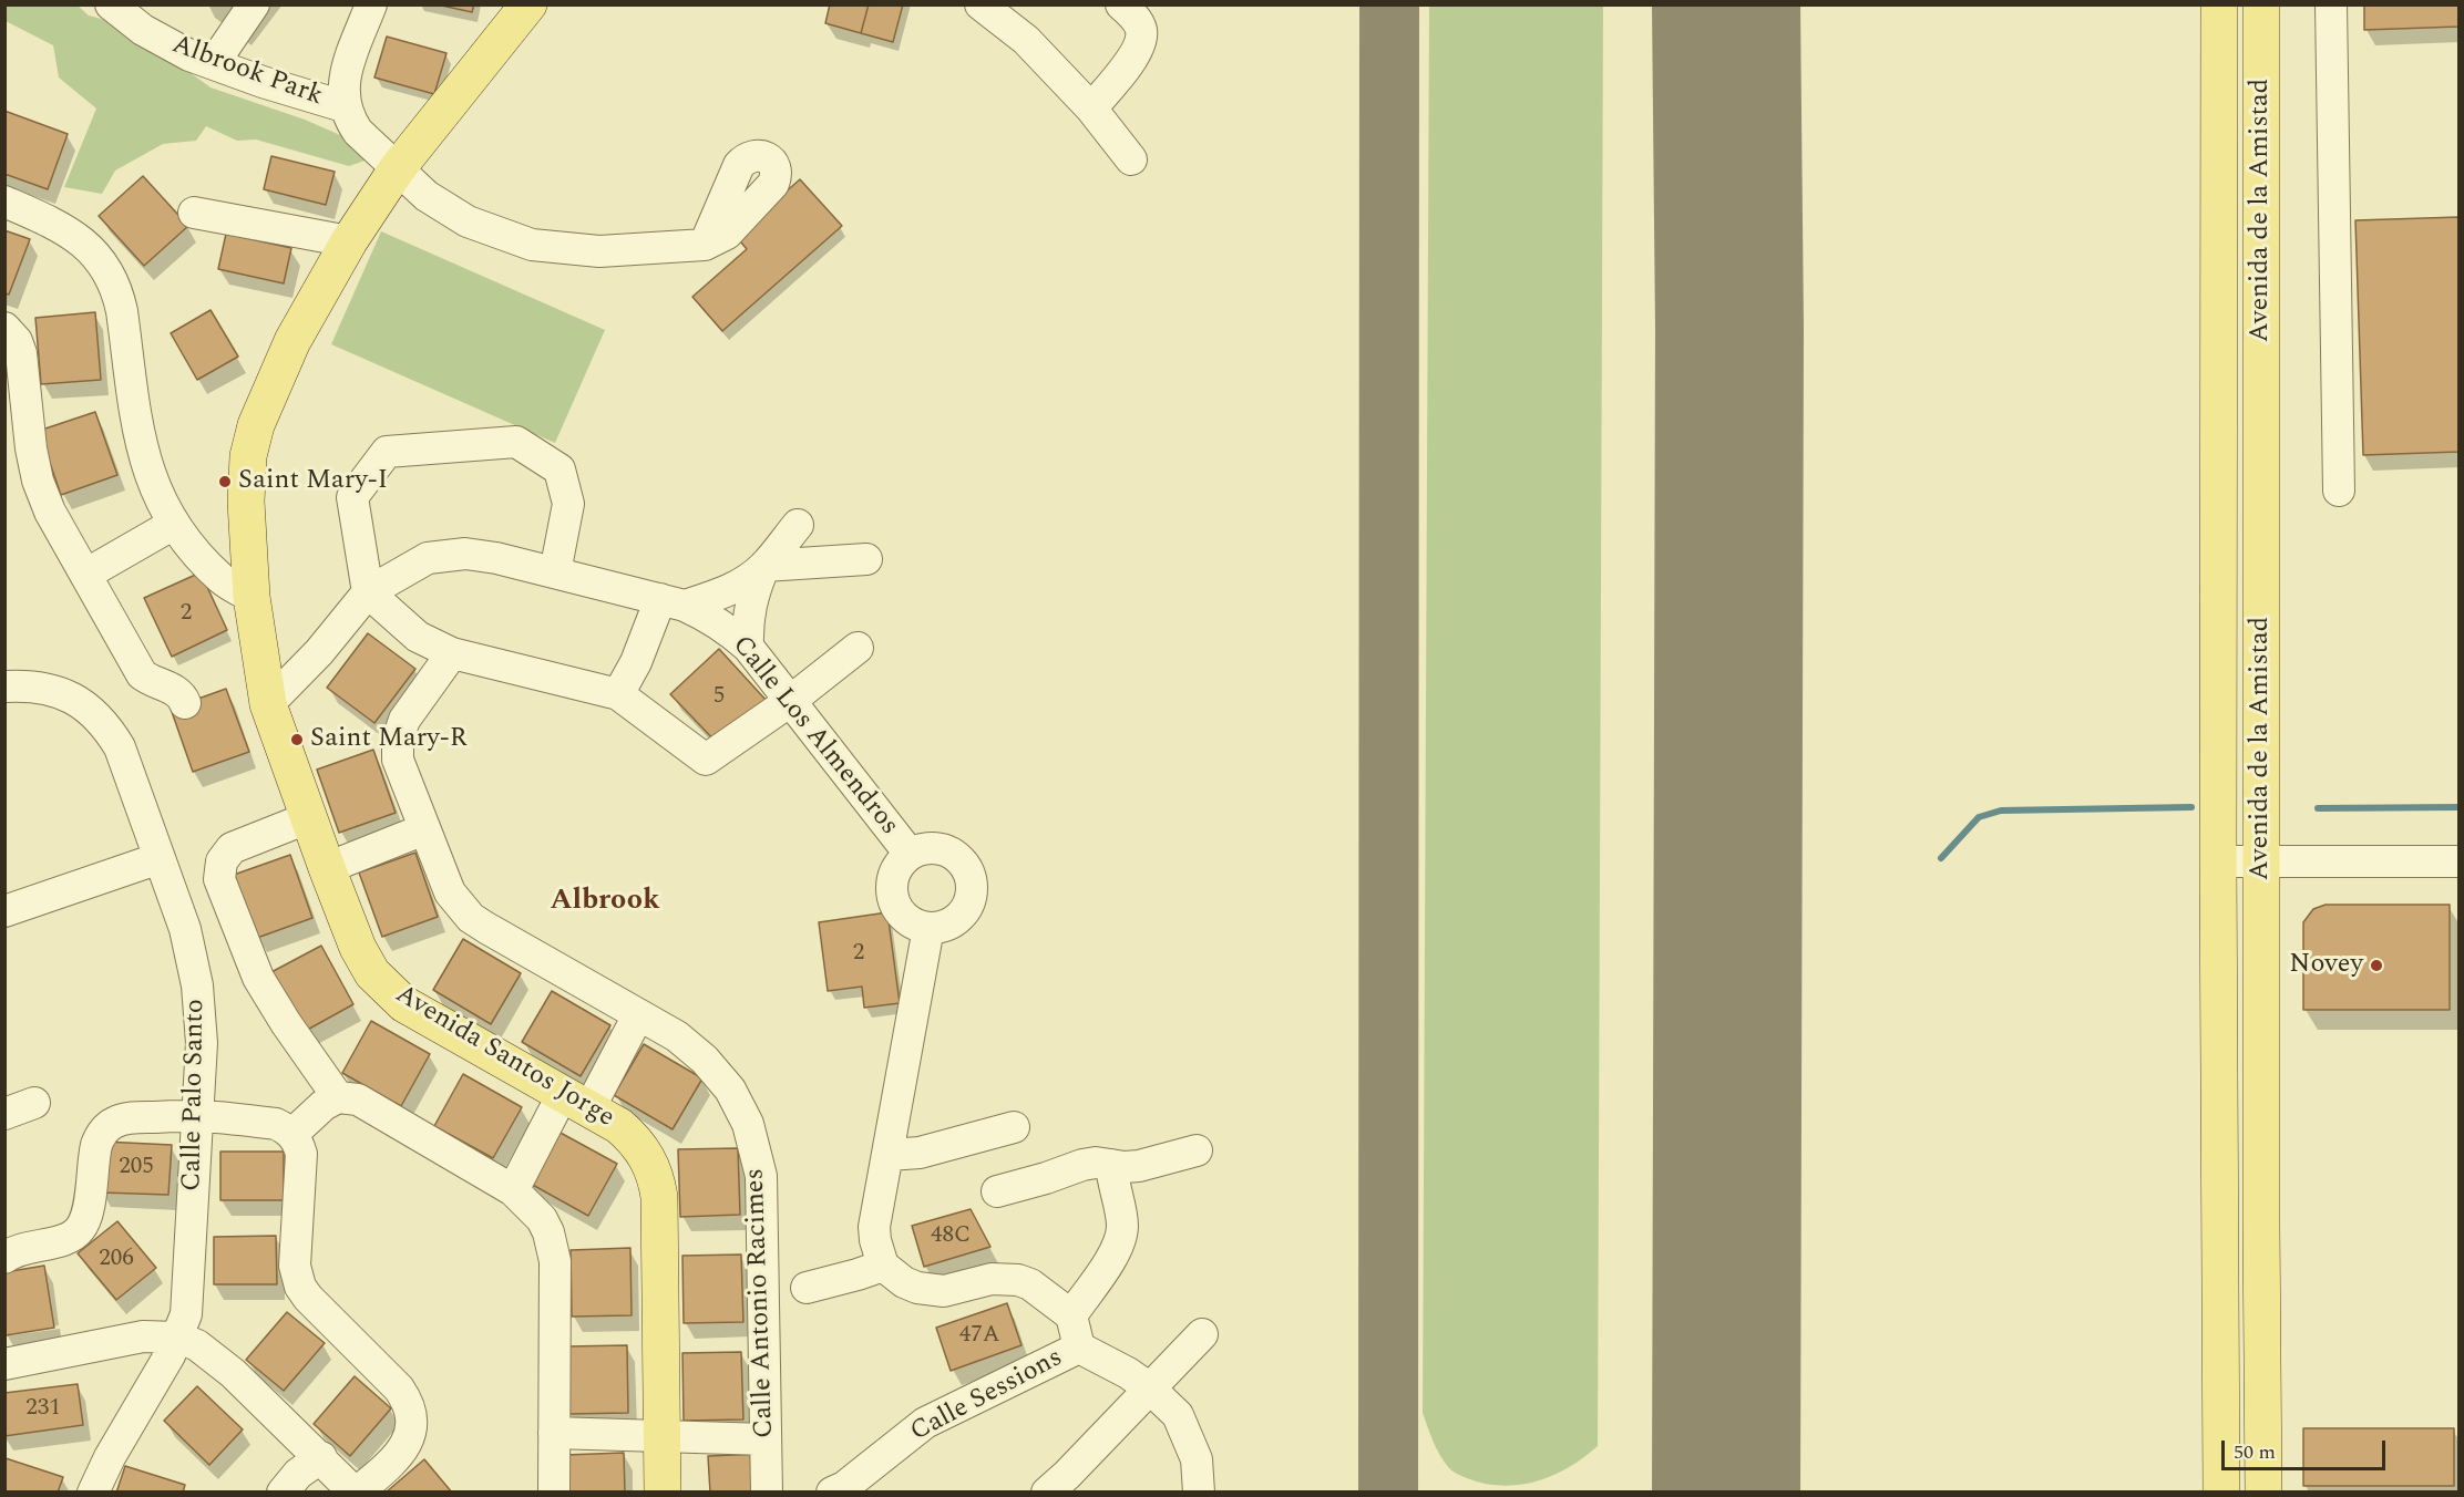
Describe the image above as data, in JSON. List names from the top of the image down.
{
  "streets": {
    "main road": ["Avenida de la Amistad", "Avenida Santos Jorge"],
    "street": [
      "Albrook Park",
      "Calle Los Almendros",
      "Calle Palo Santo",
      "Calle Antonio Racimes",
      "Calle Sessions"
    ]
  },
  "crossings": [
    ["Calle Los Almendros", "Avenida Santos Jorge"]
  ],
  "districts": ["Albrook"],
  "places": ["Saint Mary-I", "Saint Mary-R", "Novey"],
  "house_numbers": [
    "2",
    "5",
    "2",
    "205",
    "48C",
    "206",
    "47A",
    "231"
  ],
  "scale_bar": "50 m"
}
